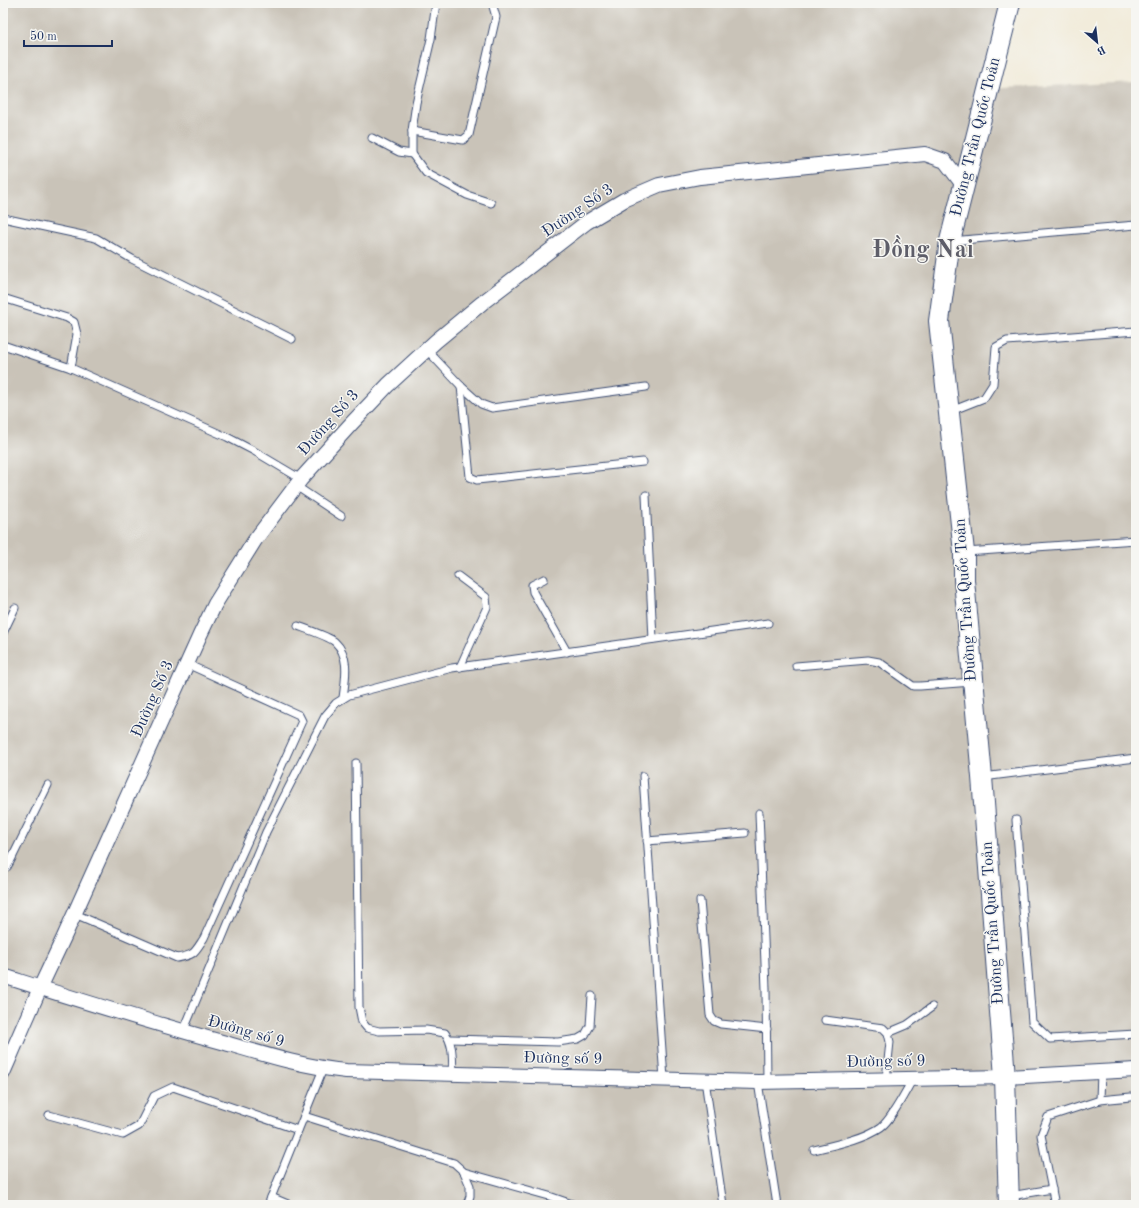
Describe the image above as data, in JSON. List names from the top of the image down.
{
  "streets": {
    "main road": ["Đường Trần Quốc Toản"],
    "street": ["Đường Số 3", "Đường số 9"]
  },
  "crossings": [
    ["Đường Trần Quốc Toản", "Đường Số 3"],
    ["Đường Trần Quốc Toản", "Đường số 9"],
    ["Đường Số 3", "Đường số 9"]
  ],
  "districts": ["Đồng Nai"],
  "scale_bar": "50 m",
  "north": "bottom right"
}
